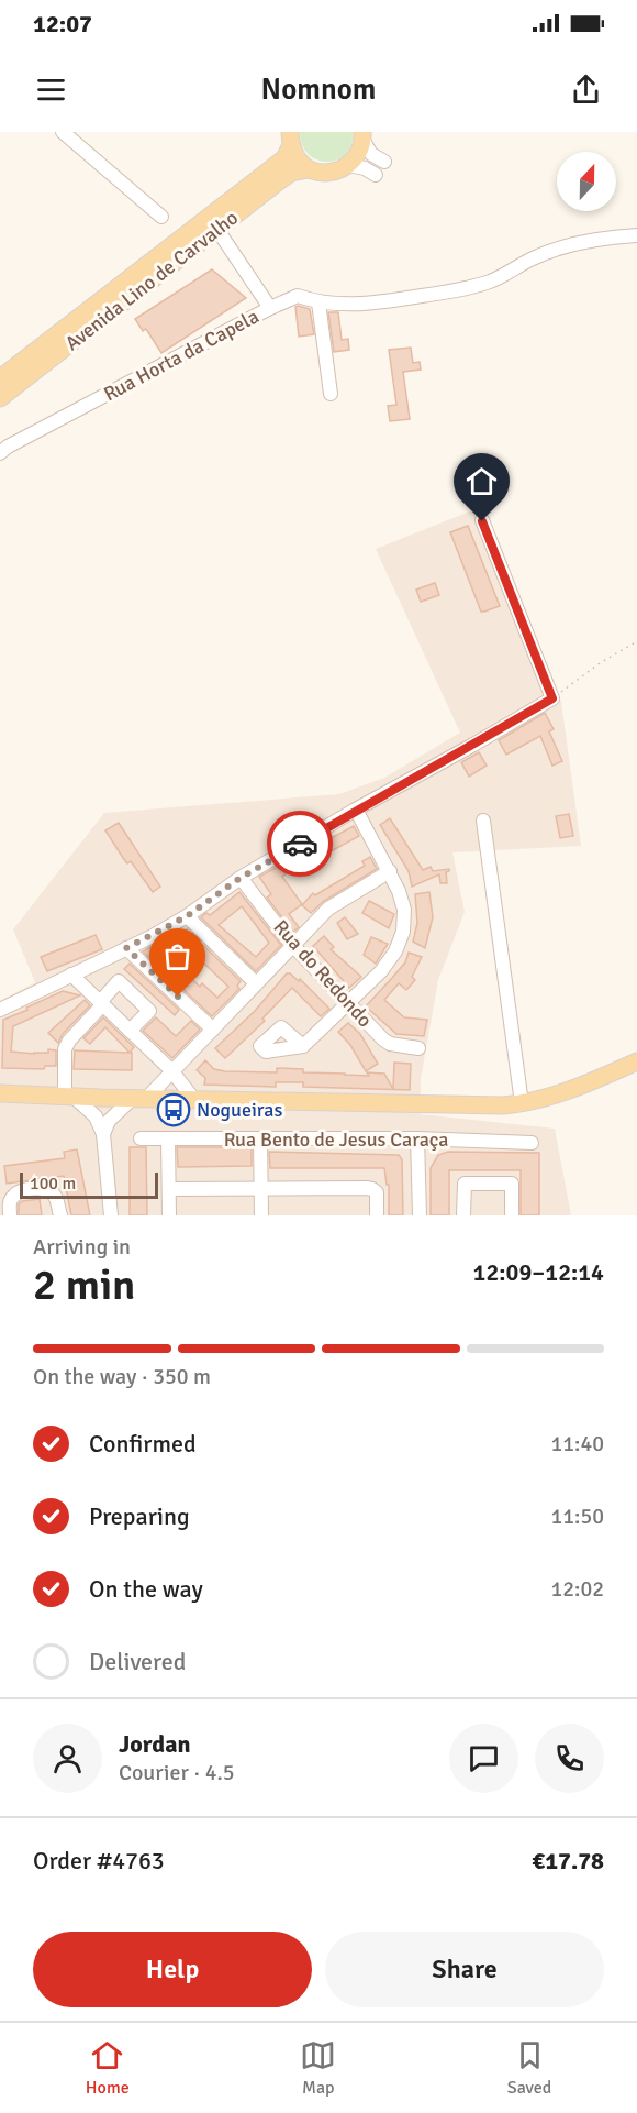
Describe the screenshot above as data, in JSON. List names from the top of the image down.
{
  "streets": {
    "main road": ["Avenida Lino de Carvalho", "Rua Bento de Jesus Caraça"],
    "street": ["Rua Horta da Capela", "Rua do Redondo"]
  },
  "places": {
    "bus stop": ["Nogueiras"]
  },
  "scale_bar": "100 m",
  "north": "top",
  "page": {
    "status": "12:07",
    "header": "Nomnom",
    "scale": "100 m",
    "heading": ["2 min", "Arriving in", "12:09–12:14"],
    "panel": [
      "Jordan",
      "Courier · 4.5",
      "Order #4763",
      "€17.78"
    ],
    "bar": "On the way · 350 m",
    "list": [
      ["Confirmed", "11:40"],
      ["Preparing", "11:50"],
      ["On the way", "12:02"],
      "Delivered"
    ],
    "buttons": ["Help", "Share"],
    "tabs": ["Home", "Map", "Saved"]
  }
}
